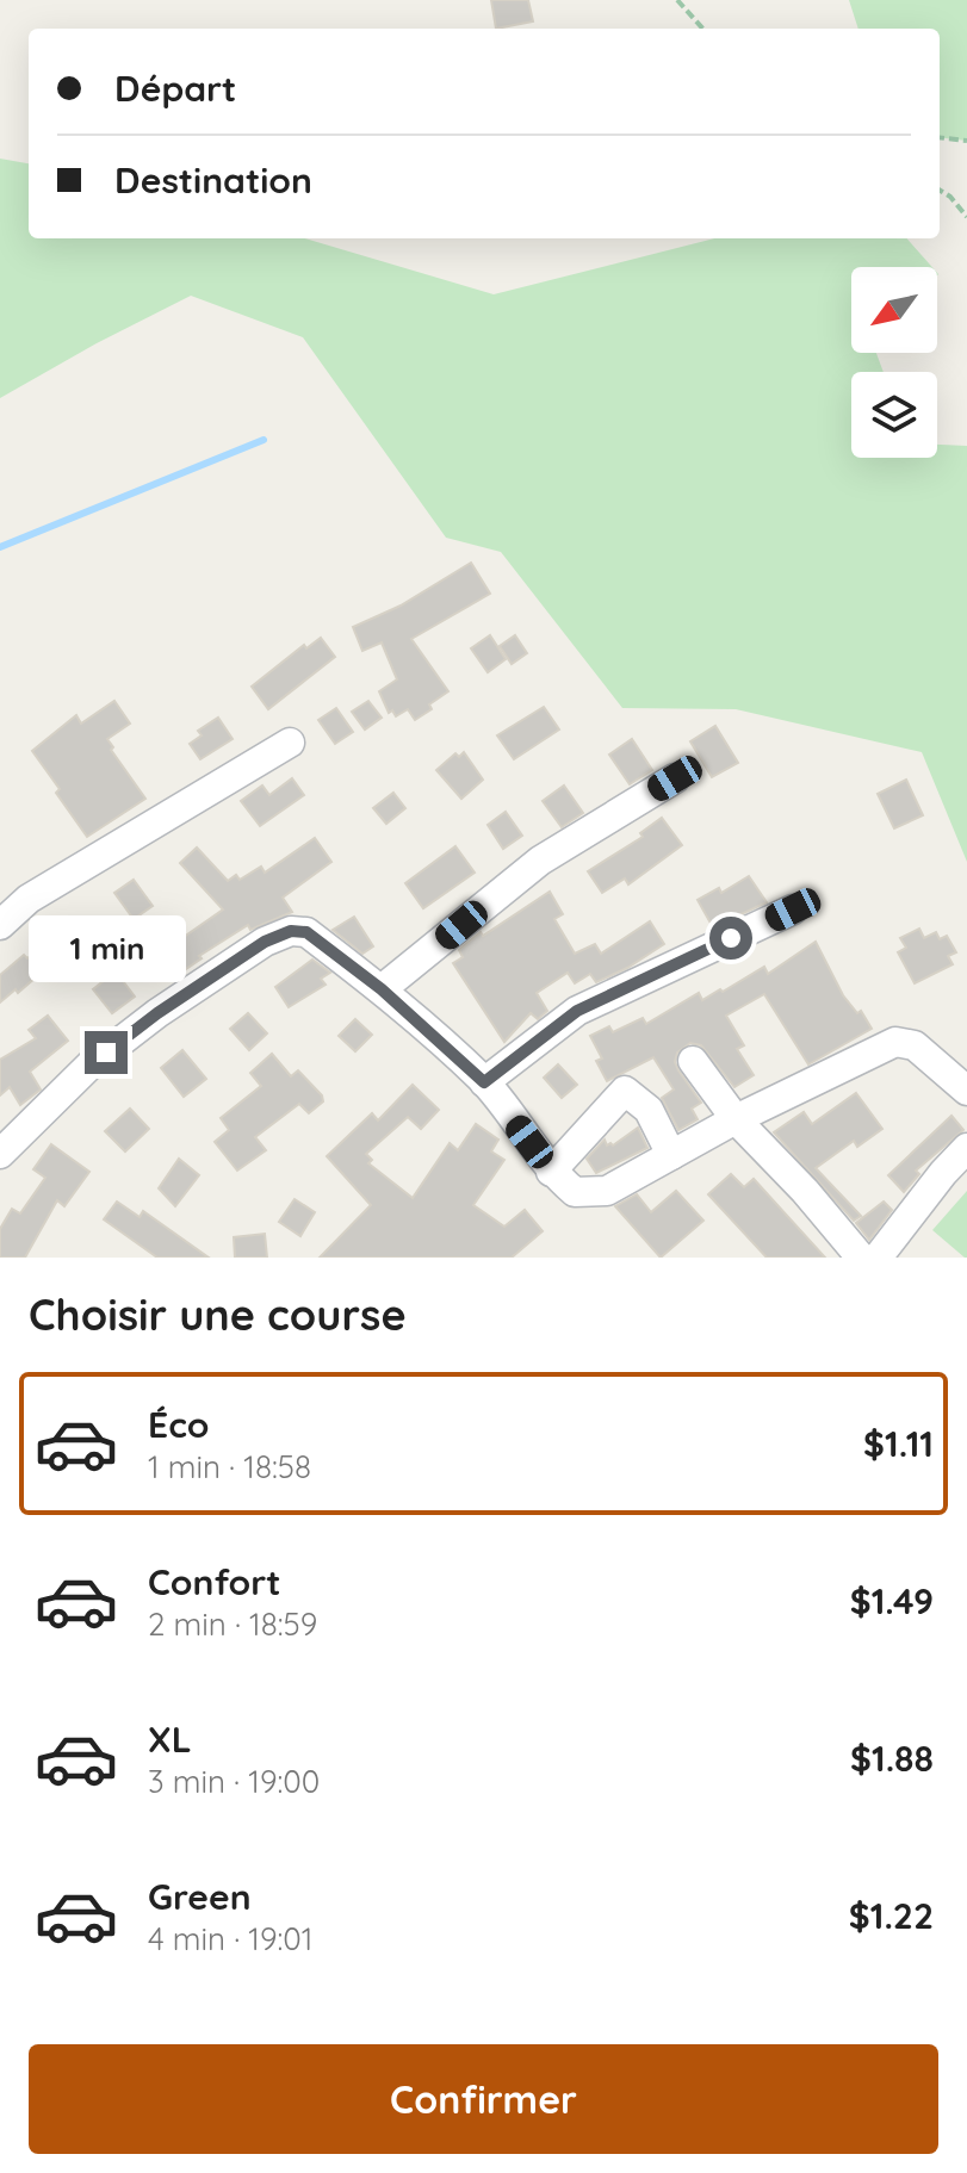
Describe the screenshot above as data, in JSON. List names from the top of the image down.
{
  "north": "bottom left",
  "page": {
    "banner": ["Départ", "Destination"],
    "bubble": "1 min",
    "heading": "Choisir une course",
    "list": [
      {
        "name": "Éco",
        "note": "1 min · 18:58",
        "value": "$1.11"
      },
      {
        "name": "Confort",
        "note": "2 min · 18:59",
        "value": "$1.49"
      },
      {
        "name": "XL",
        "note": "3 min · 19:00",
        "value": "$1.88"
      },
      {
        "name": "Green",
        "note": "4 min · 19:01",
        "value": "$1.22"
      }
    ],
    "buttons": "Confirmer"
  }
}
